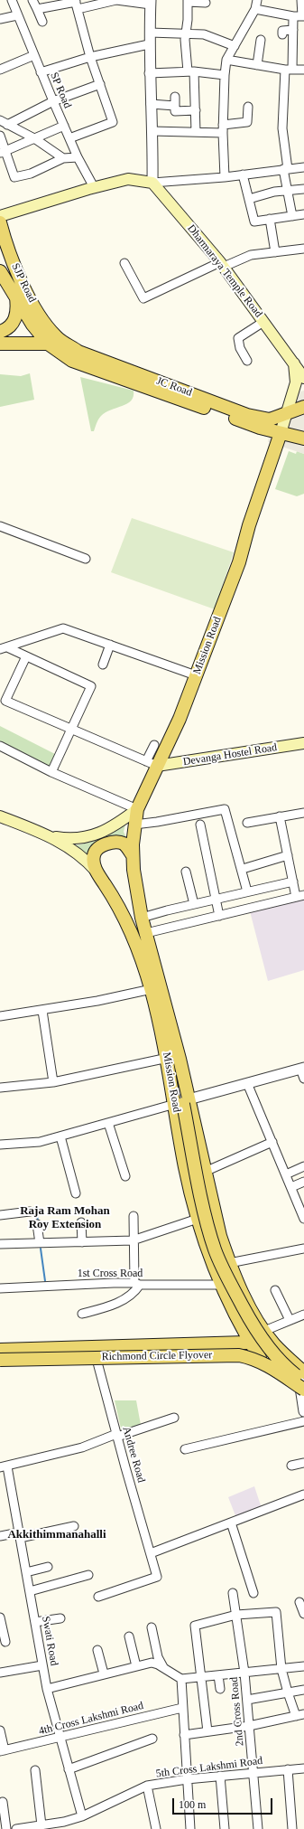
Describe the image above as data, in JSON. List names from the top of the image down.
{
  "streets": {
    "main road": [
      "Dharmaraya Temple Road",
      "SJP Road",
      "JC Road",
      "Mission Road",
      "Devanga Hostel Road",
      "Richmond Circle Flyover"
    ],
    "street": [
      "SP Road",
      "1st Cross Road",
      "Andree Road",
      "Swati Road",
      "2nd Cross Road",
      "4th Cross Lakshmi Road",
      "5th Cross Lakshmi Road"
    ]
  },
  "crossings": [
    ["SJP Road", "JC Road"],
    ["JC Road", "Mission Road"],
    ["Mission Road", "Devanga Hostel Road"],
    ["Mission Road", "1st Cross Road"],
    ["Mission Road", "Richmond Circle Flyover"],
    ["Swati Road", "4th Cross Lakshmi Road"],
    ["Swati Road", "5th Cross Lakshmi Road"],
    ["2nd Cross Road", "5th Cross Lakshmi Road"]
  ],
  "districts": ["Raja Ram Mohan Roy Extension", "Akkithimmanahalli"],
  "scale_bar": "100 m"
}
